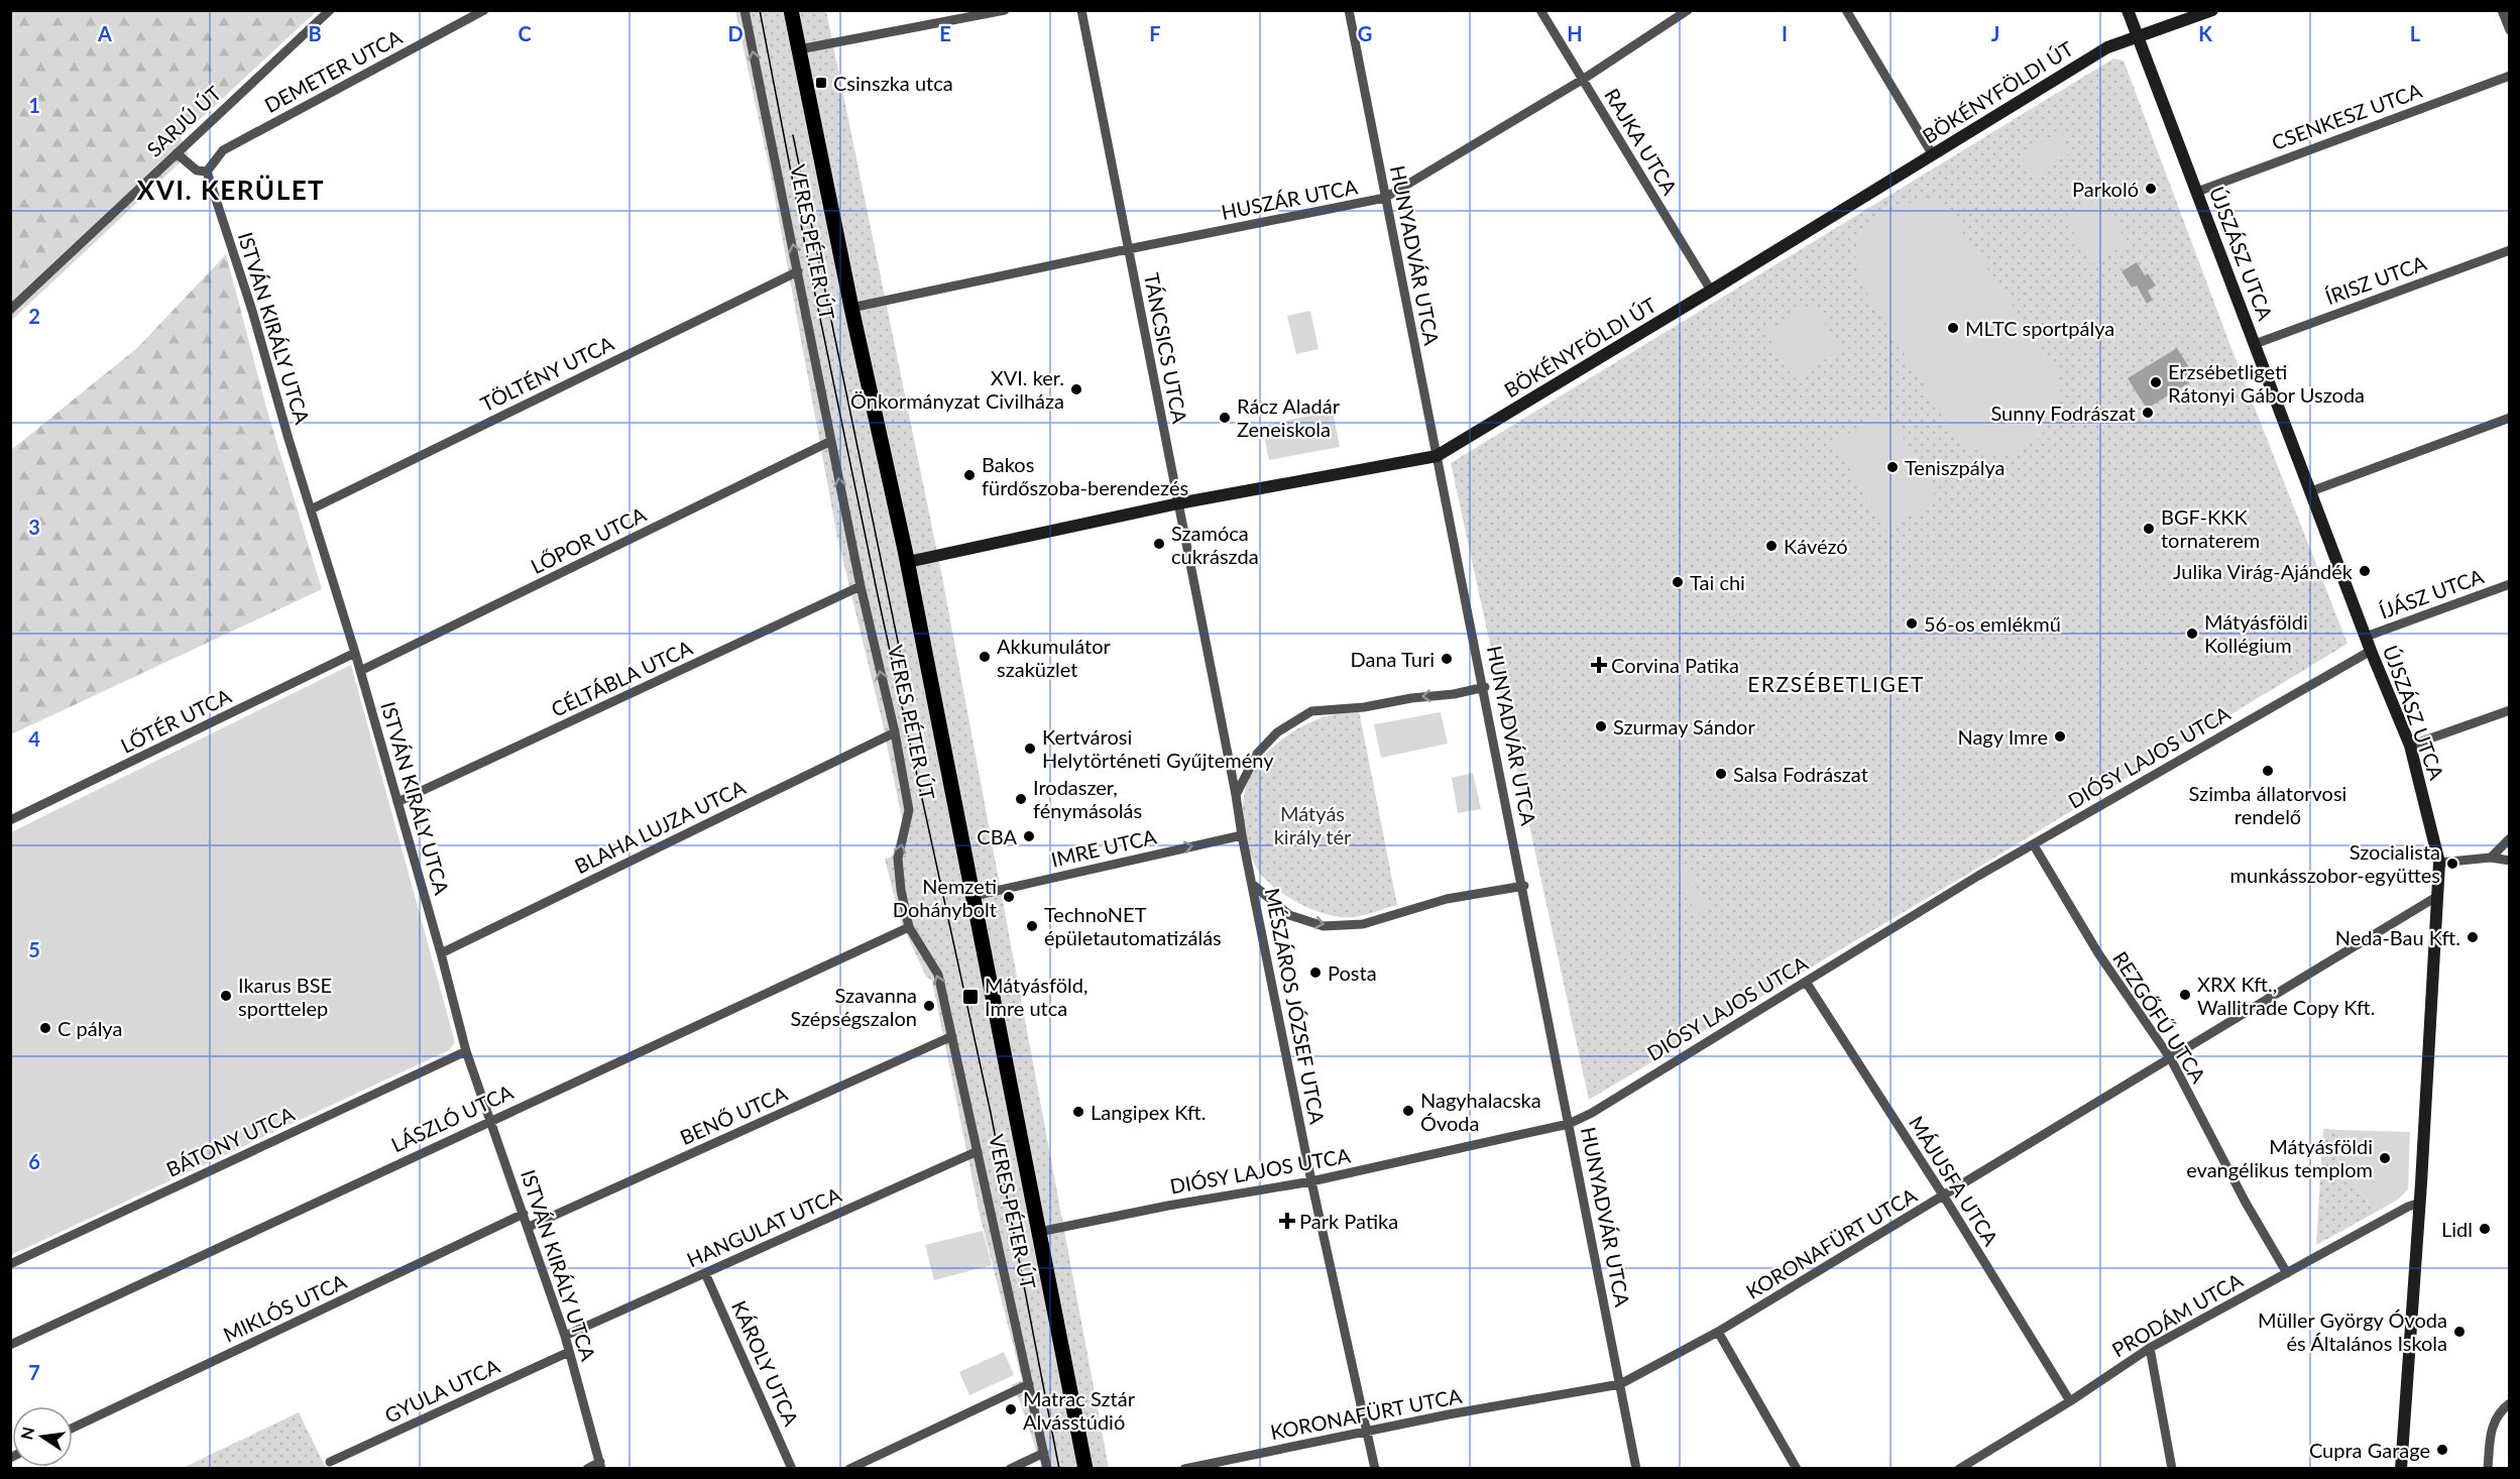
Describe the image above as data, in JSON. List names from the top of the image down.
{
  "streets": {
    "main road": ["VERES PÉTER ÚT"],
    "street": [
      "DEMETER UTCA",
      "BÖKÉNYFÖLDI ÚT",
      "CSENKESZ UTCA",
      "SARJÚ ÚT",
      "RAJKA UTCA",
      "HUSZÁR UTCA",
      "ÚJSZÁSZ UTCA",
      "HUNYADVÁR UTCA",
      "ÍRISZ UTCA",
      "ISTVÁN KIRÁLY UTCA",
      "TÁNCSICS UTCA",
      "TÖLTÉNY UTCA",
      "LŐPOR UTCA",
      "ÍJÁSZ UTCA",
      "CÉLTÁBLA UTCA",
      "LŐTÉR UTCA",
      "DIÓSY LAJOS UTCA",
      "BLAHA LUJZA UTCA",
      "IMRE UTCA",
      "MÉSZÁROS JÓZSEF UTCA",
      "REZGŐFŰ UTCA",
      "BENŐ UTCA",
      "LÁSZLÓ UTCA",
      "BÁTONY UTCA",
      "MÁJUSFA UTCA",
      "HANGULAT UTCA",
      "KORONAFÜRT UTCA",
      "MIKLÓS UTCA",
      "PRODÁM UTCA",
      "KÁROLY UTCA",
      "GYULA UTCA"
    ]
  },
  "crossings": [
    ["DEMETER UTCA", "ISTVÁN KIRÁLY UTCA"],
    ["BÖKÉNYFÖLDI ÚT", "RAJKA UTCA"],
    ["BÖKÉNYFÖLDI ÚT", "VERES PÉTER ÚT"],
    ["BÖKÉNYFÖLDI ÚT", "ÚJSZÁSZ UTCA"],
    ["BÖKÉNYFÖLDI ÚT", "HUNYADVÁR UTCA"],
    ["BÖKÉNYFÖLDI ÚT", "TÁNCSICS UTCA"],
    ["CSENKESZ UTCA", "ÚJSZÁSZ UTCA"],
    ["RAJKA UTCA", "HUSZÁR UTCA"],
    ["HUSZÁR UTCA", "VERES PÉTER ÚT"],
    ["HUSZÁR UTCA", "HUNYADVÁR UTCA"],
    ["HUSZÁR UTCA", "TÁNCSICS UTCA"],
    ["VERES PÉTER ÚT", "TÖLTÉNY UTCA"],
    ["VERES PÉTER ÚT", "LŐPOR UTCA"],
    ["VERES PÉTER ÚT", "CÉLTÁBLA UTCA"],
    ["VERES PÉTER ÚT", "DIÓSY LAJOS UTCA"],
    ["VERES PÉTER ÚT", "BLAHA LUJZA UTCA"],
    ["VERES PÉTER ÚT", "IMRE UTCA"],
    ["VERES PÉTER ÚT", "BENŐ UTCA"],
    ["VERES PÉTER ÚT", "LÁSZLÓ UTCA"],
    ["VERES PÉTER ÚT", "HANGULAT UTCA"],
    ["ÚJSZÁSZ UTCA", "ÍRISZ UTCA"],
    ["ÚJSZÁSZ UTCA", "ÍJÁSZ UTCA"],
    ["ÚJSZÁSZ UTCA", "DIÓSY LAJOS UTCA"],
    ["ÚJSZÁSZ UTCA", "KORONAFÜRT UTCA"],
    ["ÚJSZÁSZ UTCA", "PRODÁM UTCA"],
    ["HUNYADVÁR UTCA", "DIÓSY LAJOS UTCA"],
    ["HUNYADVÁR UTCA", "KORONAFÜRT UTCA"],
    ["ISTVÁN KIRÁLY UTCA", "TÖLTÉNY UTCA"],
    ["ISTVÁN KIRÁLY UTCA", "LŐPOR UTCA"],
    ["ISTVÁN KIRÁLY UTCA", "CÉLTÁBLA UTCA"],
    ["ISTVÁN KIRÁLY UTCA", "LŐTÉR UTCA"],
    ["ISTVÁN KIRÁLY UTCA", "BLAHA LUJZA UTCA"],
    ["ISTVÁN KIRÁLY UTCA", "BENŐ UTCA"],
    ["ISTVÁN KIRÁLY UTCA", "LÁSZLÓ UTCA"],
    ["ISTVÁN KIRÁLY UTCA", "BÁTONY UTCA"],
    ["ISTVÁN KIRÁLY UTCA", "HANGULAT UTCA"],
    ["ISTVÁN KIRÁLY UTCA", "MIKLÓS UTCA"],
    ["ISTVÁN KIRÁLY UTCA", "GYULA UTCA"],
    ["TÁNCSICS UTCA", "IMRE UTCA"],
    ["TÁNCSICS UTCA", "MÉSZÁROS JÓZSEF UTCA"],
    ["DIÓSY LAJOS UTCA", "MÉSZÁROS JÓZSEF UTCA"],
    ["DIÓSY LAJOS UTCA", "REZGŐFŰ UTCA"],
    ["DIÓSY LAJOS UTCA", "MÁJUSFA UTCA"],
    ["IMRE UTCA", "MÉSZÁROS JÓZSEF UTCA"],
    ["MÉSZÁROS JÓZSEF UTCA", "KORONAFÜRT UTCA"],
    ["REZGŐFŰ UTCA", "KORONAFÜRT UTCA"],
    ["REZGŐFŰ UTCA", "PRODÁM UTCA"],
    ["MÁJUSFA UTCA", "KORONAFÜRT UTCA"],
    ["MÁJUSFA UTCA", "PRODÁM UTCA"],
    ["HANGULAT UTCA", "KÁROLY UTCA"]
  ],
  "one_way": ["IMRE UTCA"],
  "districts": ["XVI. KERÜLET", "ERZSÉBETLIGET"],
  "parks": ["Mátyás király tér"],
  "places": {
    "transit": ["Csinszka utca", "Mátyásföld, Imre utca"],
    "other": [
      "Parkoló",
      "MLTC sportpálya",
      "Erzsébetligeti Rátonyi Gábor Uszoda",
      "XVI. ker. Önkormányzat Civilháza",
      "Sunny Fodrászat",
      "Rácz Aladár Zeneiskola",
      "Teniszpálya",
      "Bakos fürdőszoba-berendezés",
      "BGF-KKK tornaterem",
      "Szamóca cukrászda",
      "Kávézó",
      "Julika Virág-Ajándék",
      "Tai chi",
      "56-os emlékmű",
      "Mátyásföldi Kollégium",
      "Akkumulátor szaküzlet",
      "Dana Turi",
      "Szurmay Sándor",
      "Nagy Imre",
      "Kertvárosi Helytörténeti Gyűjtemény",
      "Szimba állatorvosi rendelő",
      "Salsa Fodrászat",
      "Irodaszer, fénymásolás",
      "CBA",
      "Szocialista munkásszobor-együttes",
      "Nemzeti Dohánybolt",
      "TechnoNET épületautomatizálás",
      "Neda-Bau Kft.",
      "Posta",
      "XRX Kft., Wallitrade Copy Kft.",
      "Ikarus BSE sporttelep",
      "Szavanna Szépségszalon",
      "C pálya",
      "Nagyhalacska Óvoda",
      "Langipex Kft.",
      "Mátyásföldi evangélikus templom",
      "Lidl",
      "Müller György Óvoda és Általános Iskola",
      "Matrac Sztár Alvásstúdió",
      "Cupra Garage"
    ],
    "health": ["Corvina Patika", "Park Patika"]
  },
  "north": "left",
  "grid": {
    "columns": [
      "A",
      "B",
      "C",
      "D",
      "E",
      "F",
      "G",
      "H",
      "I",
      "J",
      "K",
      "L"
    ],
    "rows": [
      "1",
      "2",
      "3",
      "4",
      "5",
      "6",
      "7"
    ]
  }
}
